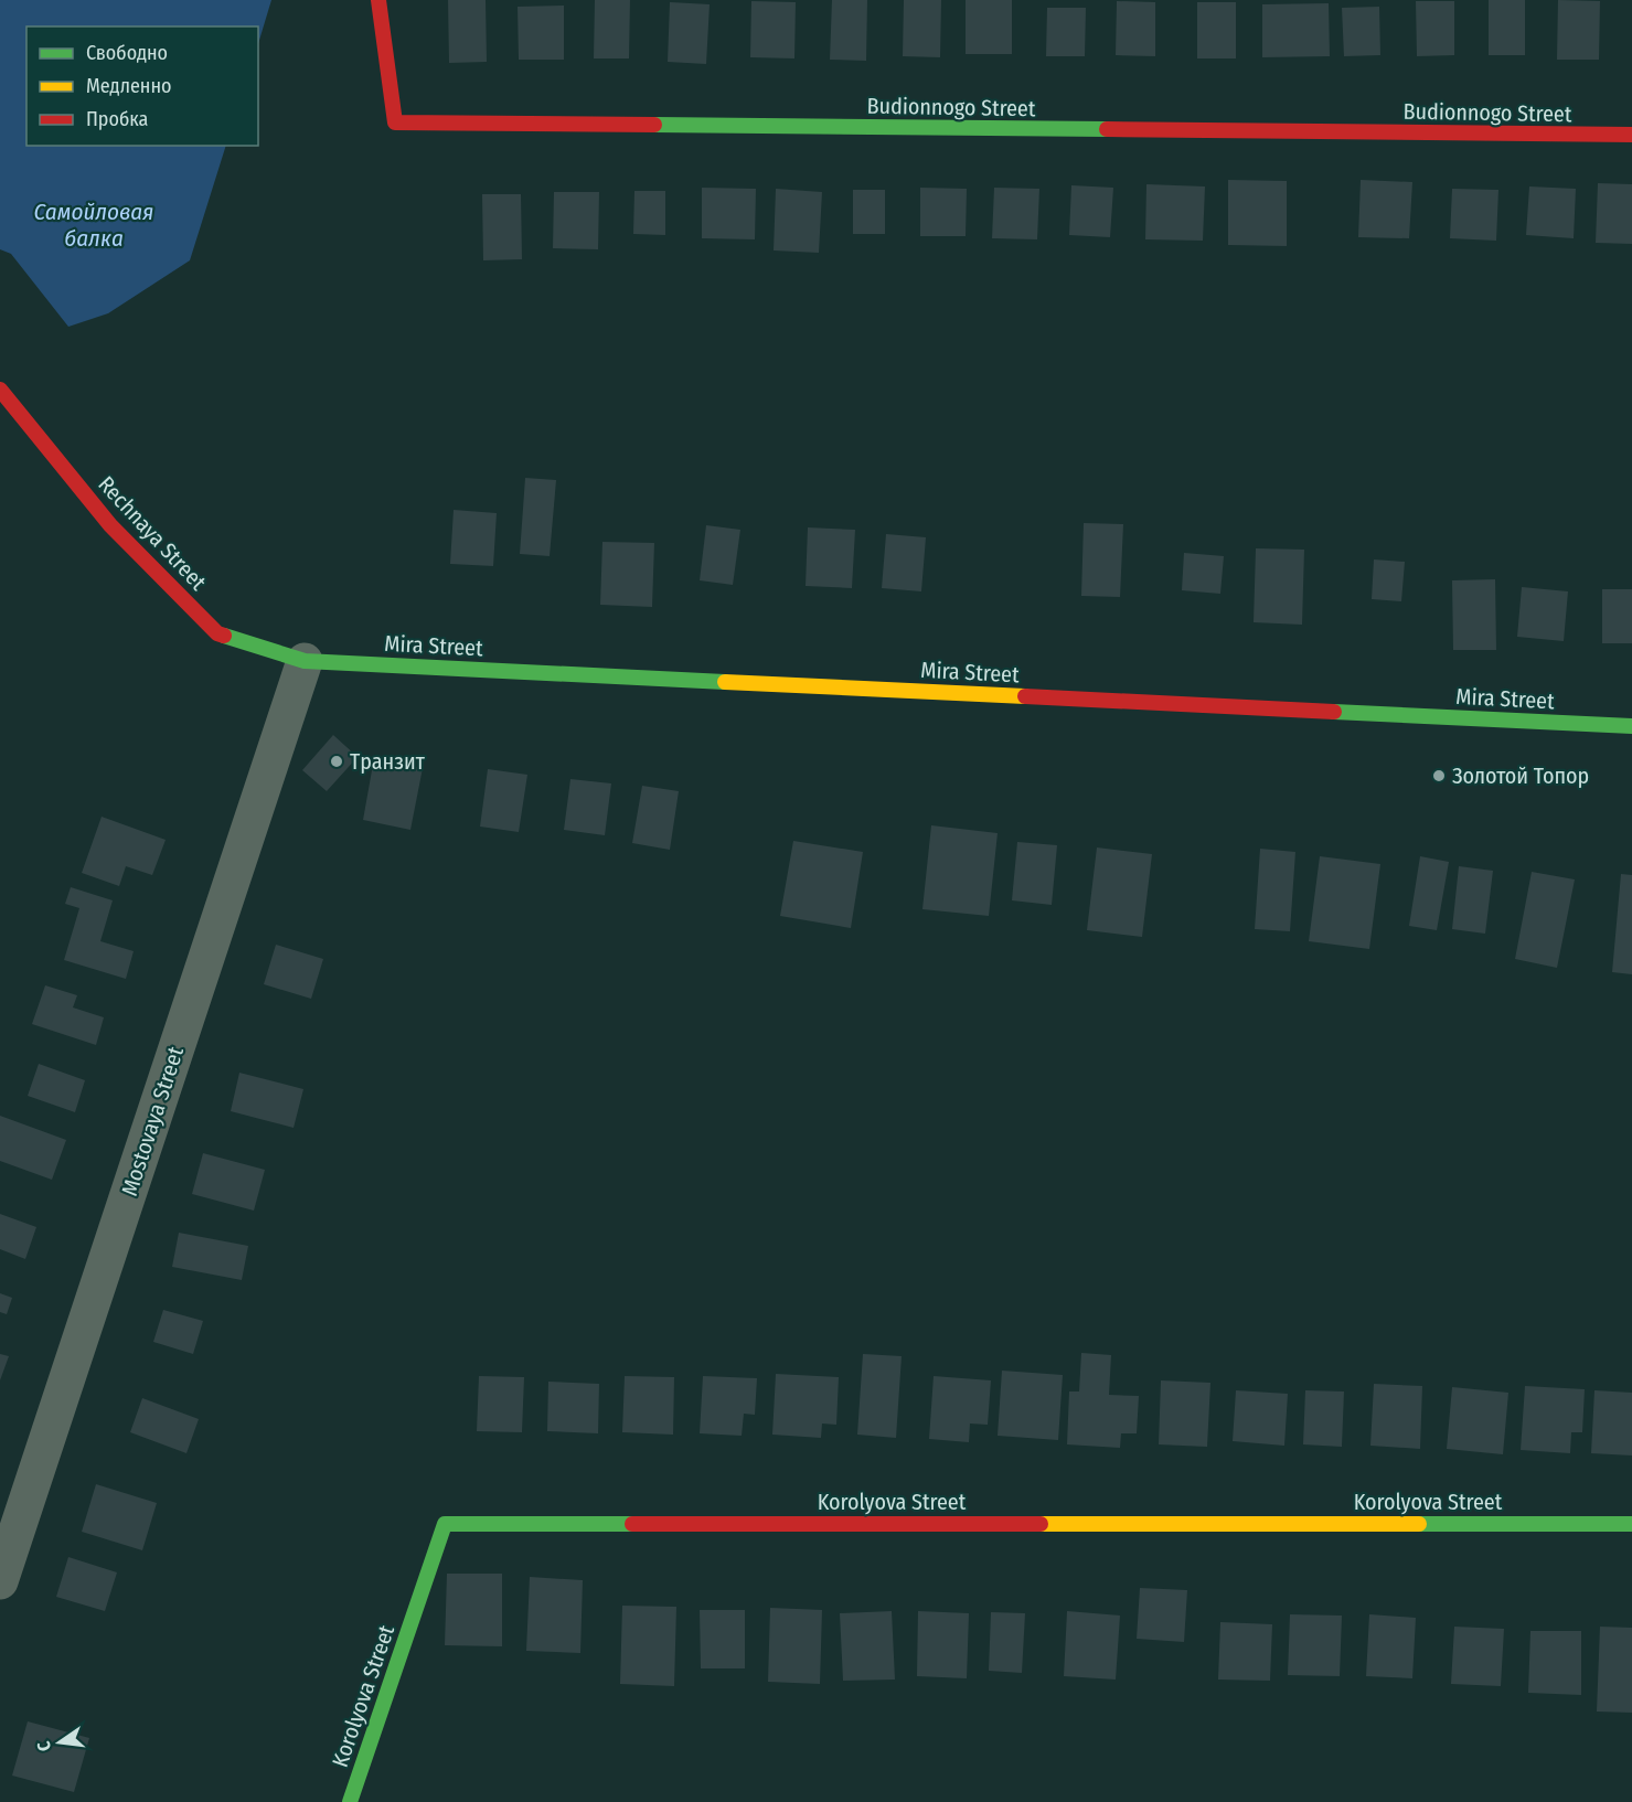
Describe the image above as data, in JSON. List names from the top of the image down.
{
  "streets": {
    "street": [
      "Budionnogo Street",
      "Rechnaya Street",
      "Mira Street",
      "Mostovaya Street",
      "Korolyova Street"
    ]
  },
  "crossings": [
    ["Rechnaya Street", "Mira Street"],
    ["Rechnaya Street", "Mostovaya Street"],
    ["Mira Street", "Mostovaya Street"]
  ],
  "water": ["Самойловая балка"],
  "places": ["Транзит", "Золотой Топор"],
  "legend": ["Свободно", "Медленно", "Пробка"],
  "north": "left"
}
